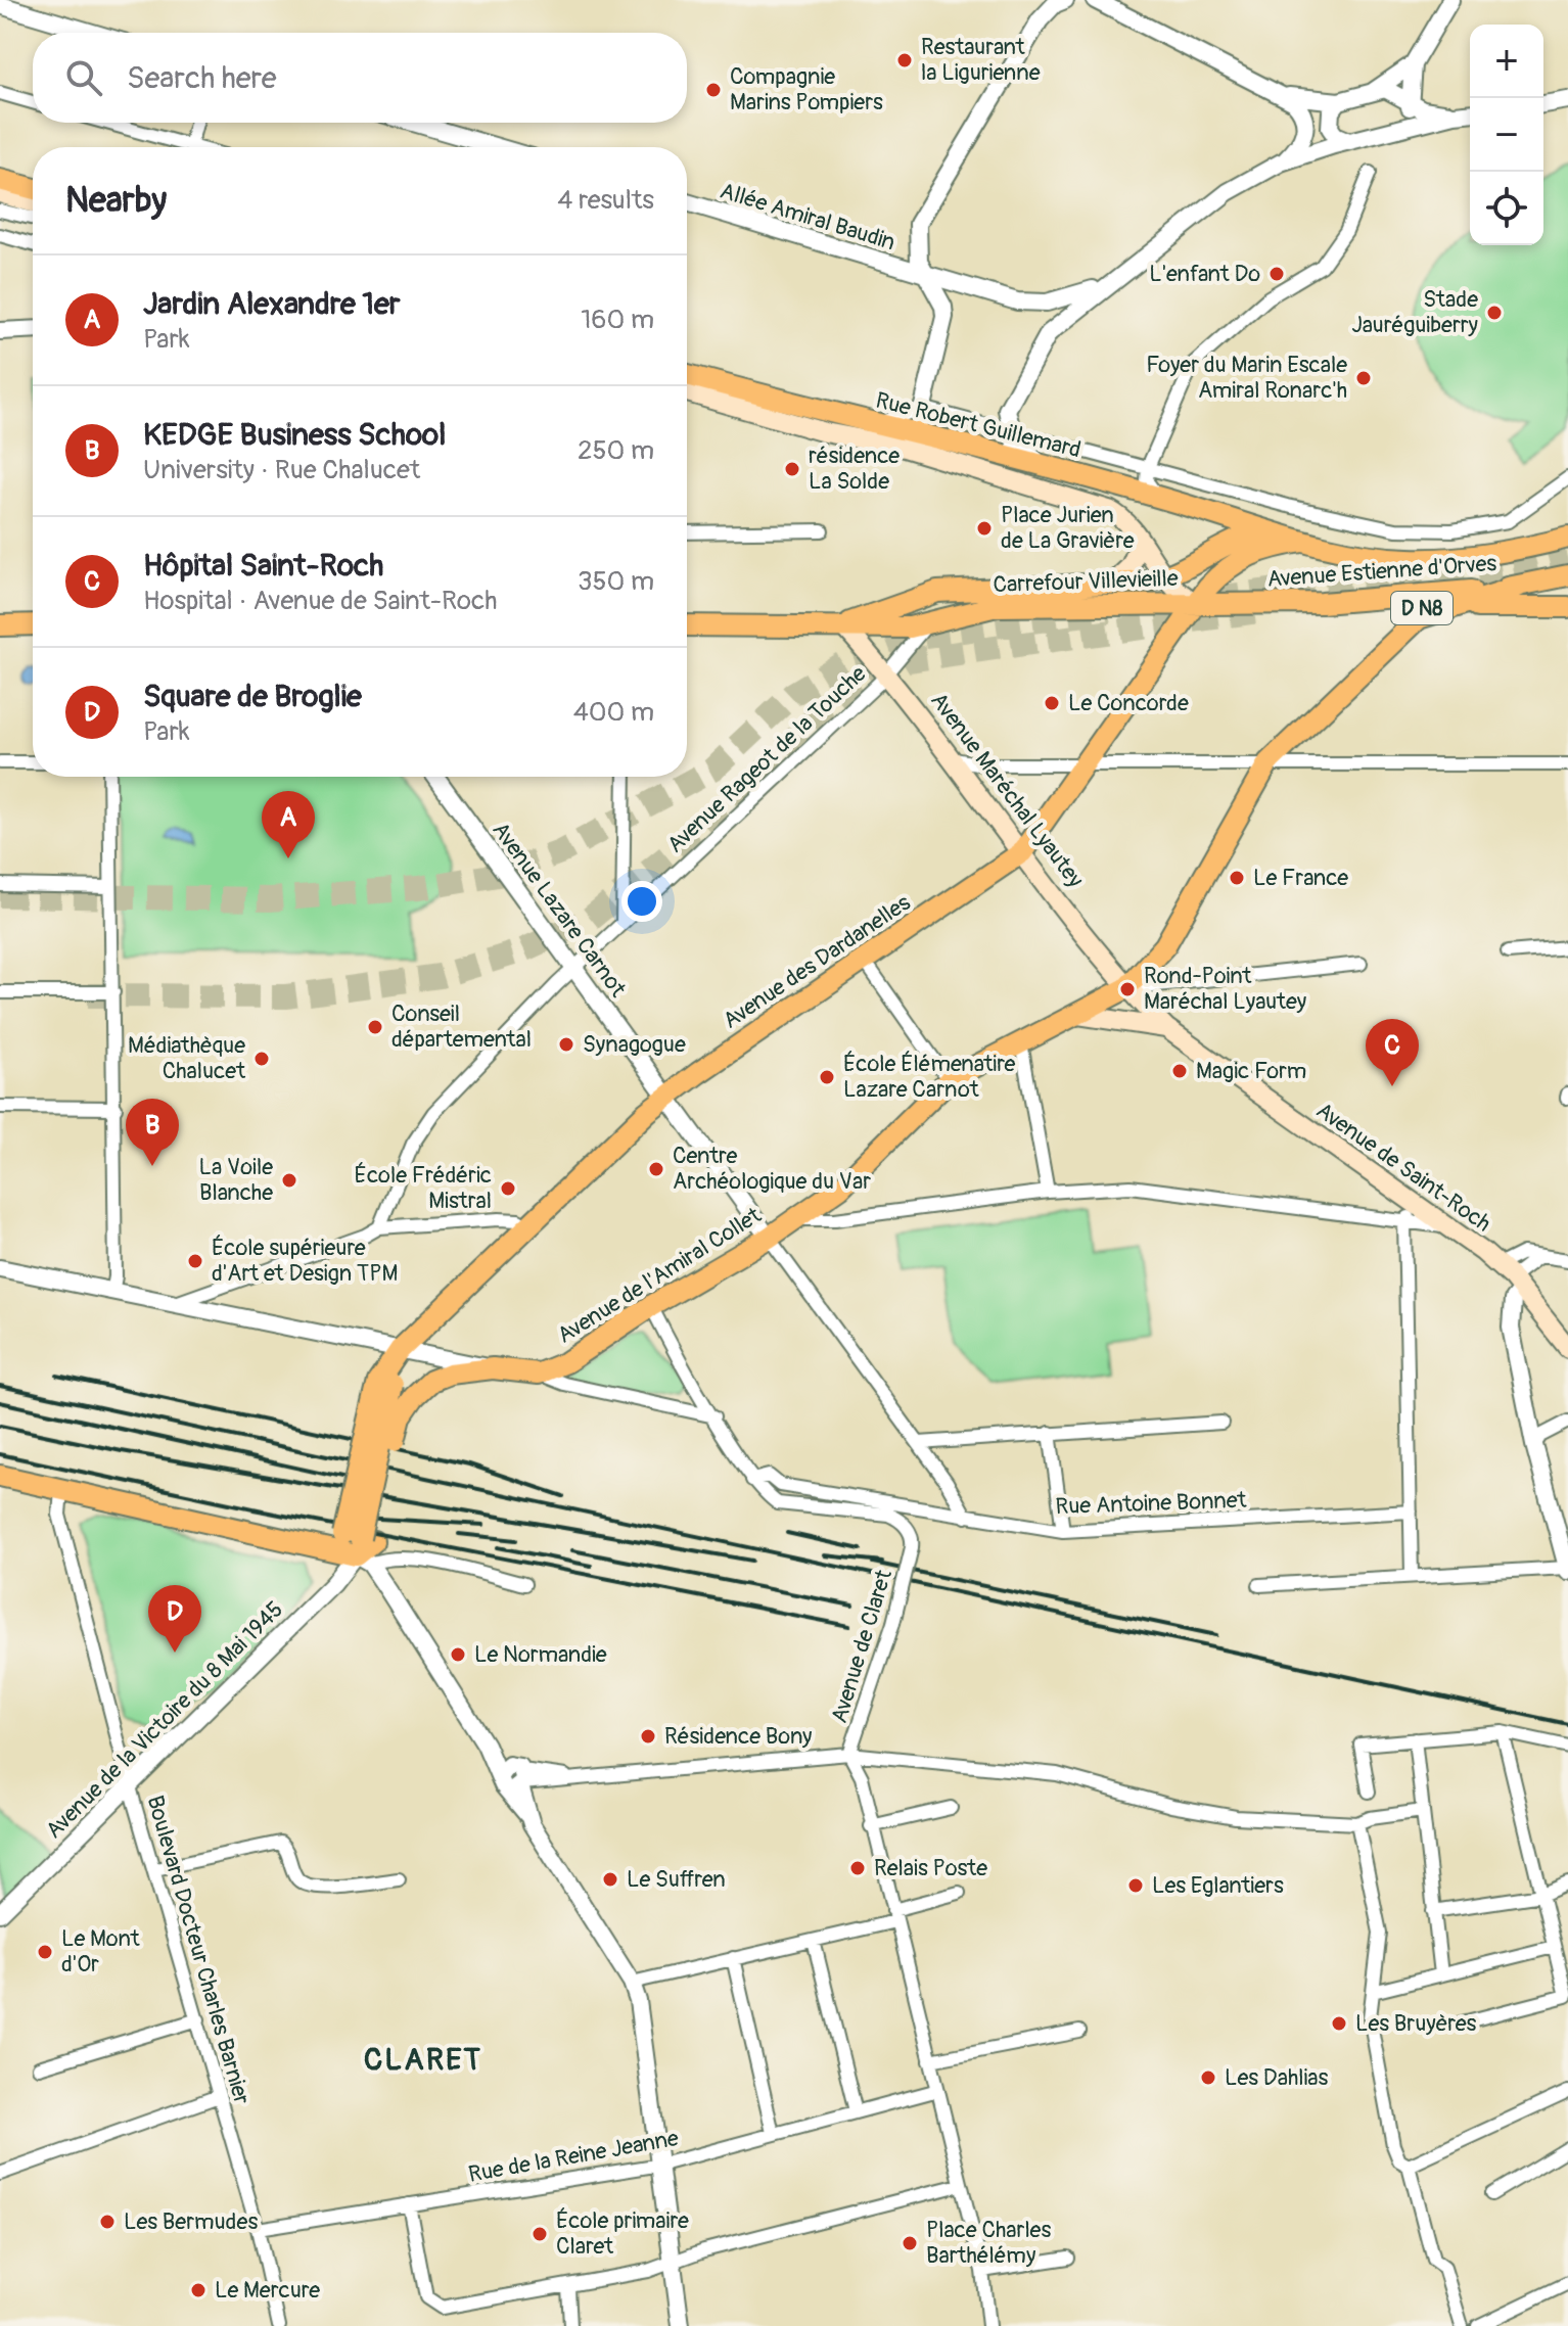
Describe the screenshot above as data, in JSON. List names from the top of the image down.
{
  "streets": {
    "main road": [
      "Rue Robert Guillemard",
      "Avenue Estienne d'Orves",
      "Carrefour Villevieille",
      "D N8",
      "Avenue Maréchal Lyautey",
      "Avenue des Dardanelles",
      "Avenue de Saint-Roch",
      "Avenue de l'Amiral Collet"
    ],
    "street": [
      "Allée Amiral Baudin",
      "Avenue Rageot de la Touche",
      "Avenue Lazare Carnot",
      "Rue Antoine Bonnet",
      "Avenue de Claret",
      "Avenue de la Victoire du 8 Mai 1945",
      "Boulevard Docteur Charles Barnier",
      "Rue de la Reine Jeanne"
    ]
  },
  "crossings": [
    ["Rue Robert Guillemard", "Avenue Estienne d'Orves"],
    ["Rue Robert Guillemard", "Carrefour Villevieille"],
    ["Avenue Estienne d'Orves", "Carrefour Villevieille"],
    ["Avenue Estienne d'Orves", "D N8"],
    ["Avenue Estienne d'Orves", "Avenue des Dardanelles"],
    ["Carrefour Villevieille", "Avenue Rageot de la Touche"],
    ["Carrefour Villevieille", "Avenue Maréchal Lyautey"],
    ["Carrefour Villevieille", "Avenue des Dardanelles"],
    ["Avenue Rageot de la Touche", "Avenue Maréchal Lyautey"],
    ["Avenue Rageot de la Touche", "Avenue Lazare Carnot"],
    ["Avenue Maréchal Lyautey", "Avenue des Dardanelles"],
    ["Avenue Maréchal Lyautey", "Avenue de Saint-Roch"],
    ["Avenue Lazare Carnot", "Avenue des Dardanelles"],
    ["Avenue Lazare Carnot", "Avenue de l'Amiral Collet"],
    ["Avenue de l'Amiral Collet", "Avenue de Claret"],
    ["Rue Antoine Bonnet", "Avenue de Claret"],
    ["Avenue de Claret", "Rue de la Reine Jeanne"],
    ["Avenue de la Victoire du 8 Mai 1945", "Boulevard Docteur Charles Barnier"],
    ["Boulevard Docteur Charles Barnier", "Rue de la Reine Jeanne"]
  ],
  "districts": ["CLARET"],
  "places": [
    "Restaurant la Ligurienne",
    "Compagnie Marins Pompiers",
    "L'enfant Do",
    "Stade Jauréguiberry",
    "Foyer du Marin Escale Amiral Ronarc'h",
    "résidence La Solde",
    "Place Jurien de La Gravière",
    "Le Concorde",
    "Le France",
    "Rond-Point Maréchal Lyautey",
    "Conseil départemental",
    "Synagogue",
    "Médiathèque Chalucet",
    "Magic Form",
    "École Élémenatire Lazare Carnot",
    "Centre Archéologique du Var",
    "La Voile Blanche",
    "École Frédéric Mistral",
    "École supérieure d'Art et Design TPM",
    "Le Normandie",
    "Résidence Bony",
    "Relais Poste",
    "Le Suffren",
    "Les Eglantiers",
    "Le Mont d'Or",
    "Les Bruyères",
    "Les Dahlias",
    "Les Bermudes",
    "École primaire Claret",
    "Place Charles Barthélémy",
    "Le Mercure"
  ],
  "page": {
    "map_buttons": ["+", "−"],
    "search": "Search here",
    "heading": ["Nearby", "4 results"],
    "list": [
      {
        "mark": "A",
        "name": "Jardin Alexandre 1er",
        "note": "Park",
        "value": "160 m"
      },
      {
        "mark": "B",
        "name": "KEDGE Business School",
        "note": "University · Rue Chalucet",
        "value": "250 m"
      },
      {
        "mark": "C",
        "name": "Hôpital Saint-Roch",
        "note": "Hospital · Avenue de Saint-Roch",
        "value": "350 m"
      },
      {
        "mark": "D",
        "name": "Square de Broglie",
        "note": "Park",
        "value": "400 m"
      }
    ],
    "pins": [
      "A",
      "C",
      "B",
      "D"
    ]
  }
}
